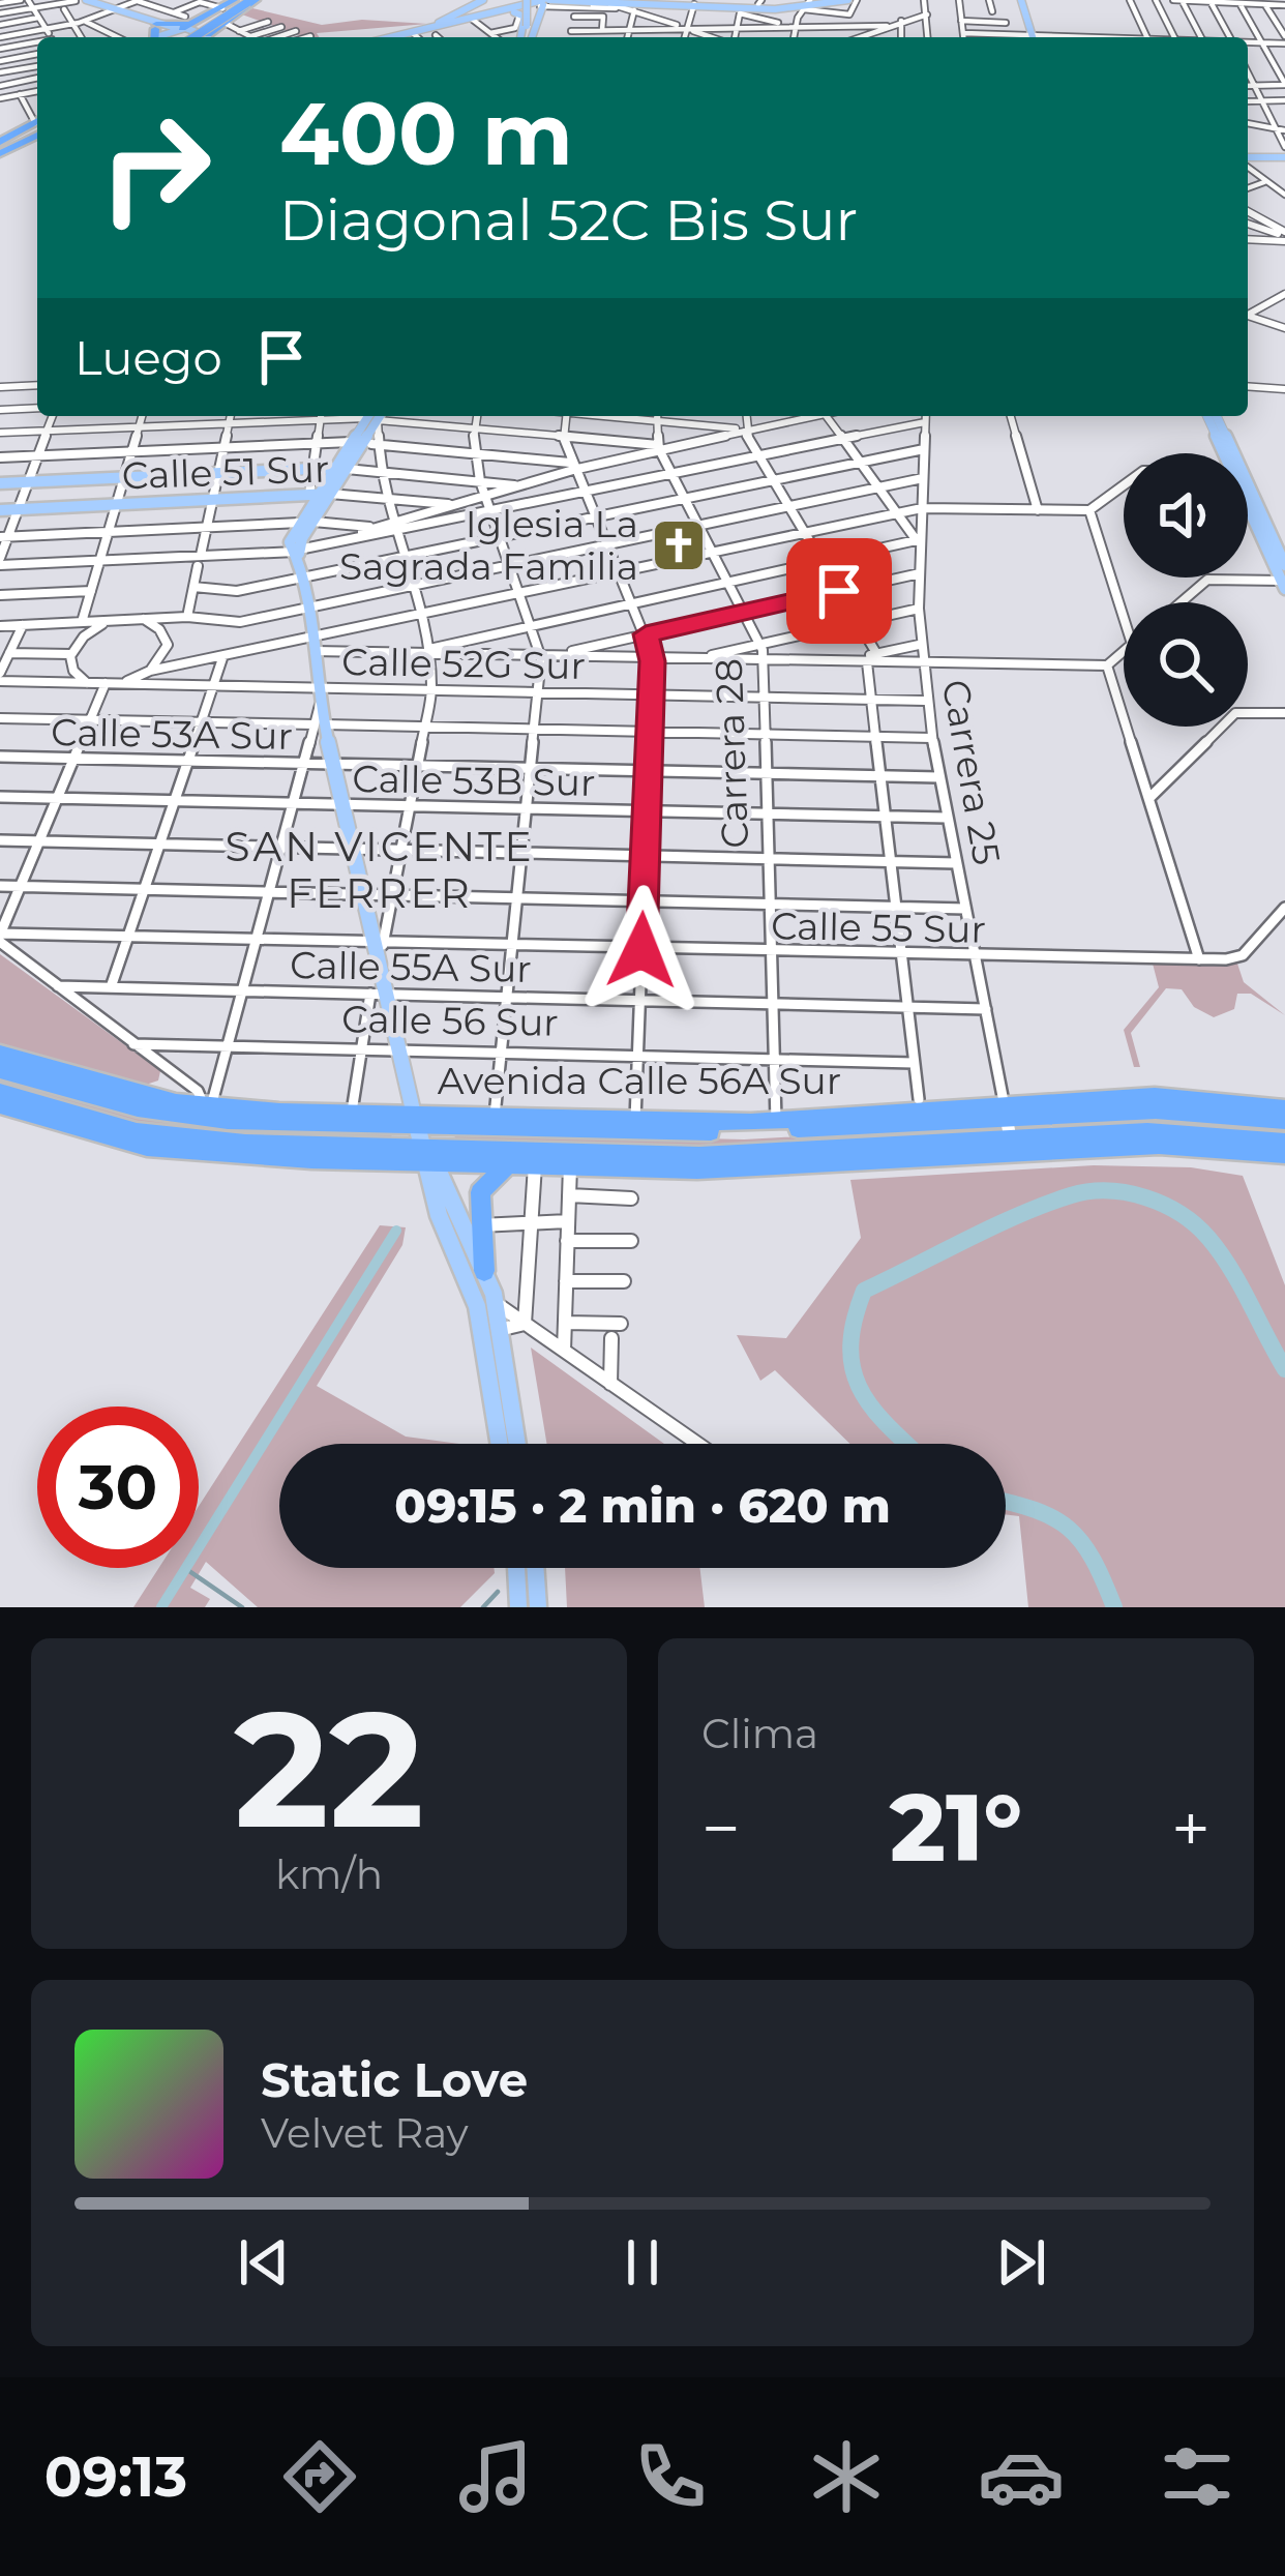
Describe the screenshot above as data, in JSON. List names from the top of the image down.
{
  "streets": {
    "highway": ["Avenida Calle 56A Sur"],
    "main road": ["Calle 51 Sur"],
    "street": [
      "Calle 52G Sur",
      "Calle 53A Sur",
      "Carrera 28",
      "Carrera 25",
      "Calle 53B Sur",
      "Calle 55 Sur",
      "Calle 55A Sur",
      "Calle 56 Sur"
    ]
  },
  "crossings": [
    ["Calle 52G Sur", "Carrera 28"],
    ["Calle 52G Sur", "Carrera 25"],
    ["Calle 53A Sur", "Carrera 28"],
    ["Calle 53A Sur", "Carrera 25"],
    ["Carrera 28", "Calle 53B Sur"],
    ["Carrera 28", "Calle 55 Sur"],
    ["Carrera 28", "Calle 55A Sur"],
    ["Carrera 28", "Calle 56 Sur"],
    ["Carrera 28", "Avenida Calle 56A Sur"],
    ["Carrera 25", "Calle 53B Sur"],
    ["Carrera 25", "Calle 55 Sur"],
    ["Carrera 25", "Calle 55A Sur"],
    ["Carrera 25", "Avenida Calle 56A Sur"]
  ],
  "districts": ["SAN VICENTE FERRER"],
  "places": {
    "church": ["Iglesia La Sagrada Familia"]
  },
  "page": {
    "turn": ["400 m", "Diagonal 52C Bis Sur"],
    "then": "Luego",
    "limit": "30",
    "trip": "09:15 · 2 min · 620 m",
    "tile": [
      ["22", "km/h"],
      "Clima"
    ],
    "heat": ["−", "21°", "+"],
    "song": ["Static Love", "Velvet Ray"],
    "tabs": "09:13"
  }
}
